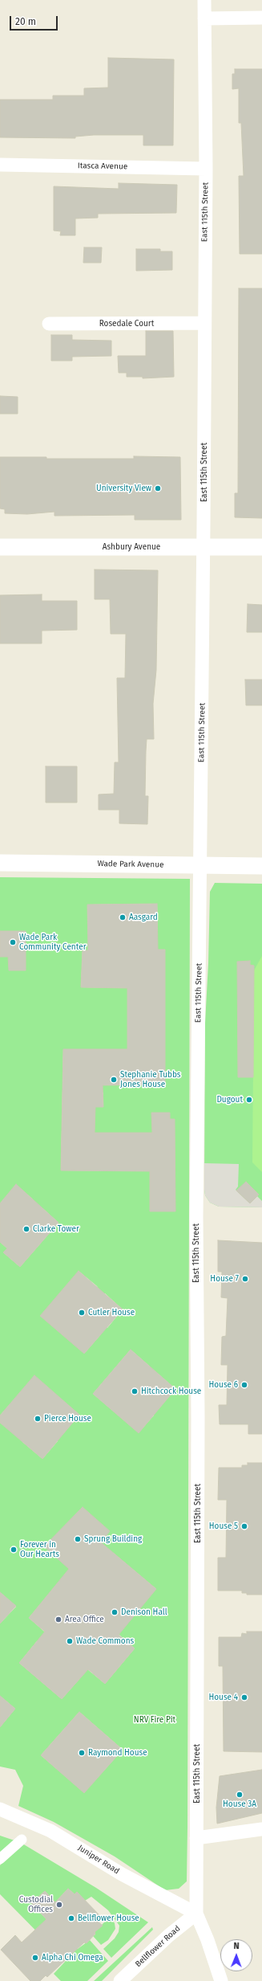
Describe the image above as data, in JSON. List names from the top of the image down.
{
  "streets": {
    "street": [
      "Itasca Avenue",
      "East 115th Street",
      "Rosedale Court",
      "Ashbury Avenue",
      "Wade Park Avenue",
      "Juniper Road",
      "Bellflower Road"
    ]
  },
  "crossings": [
    ["Itasca Avenue", "East 115th Street"],
    ["East 115th Street", "Rosedale Court"],
    ["East 115th Street", "Ashbury Avenue"],
    ["East 115th Street", "Wade Park Avenue"],
    ["East 115th Street", "Juniper Road"],
    ["East 115th Street", "Bellflower Road"],
    ["Juniper Road", "Bellflower Road"]
  ],
  "parks": ["NRV Fire Pit"],
  "places": [
    "University View",
    "Aasgard",
    "Wade Park Community Center",
    "Stephanie Tubbs Jones House",
    "Dugout",
    "Clarke Tower",
    "House 7",
    "Cutler House",
    "House 6",
    "Hitchcock House",
    "Pierce House",
    "House 5",
    "Sprung Building",
    "Forever in Our Hearts",
    "Denison Hall",
    "Area Office",
    "Wade Commons",
    "House 4",
    "Raymond House",
    "House 3A",
    "Custodial Offices",
    "Bellflower House",
    "Alpha Chi Omega"
  ],
  "scale_bar": "20 m",
  "north": "top"
}
